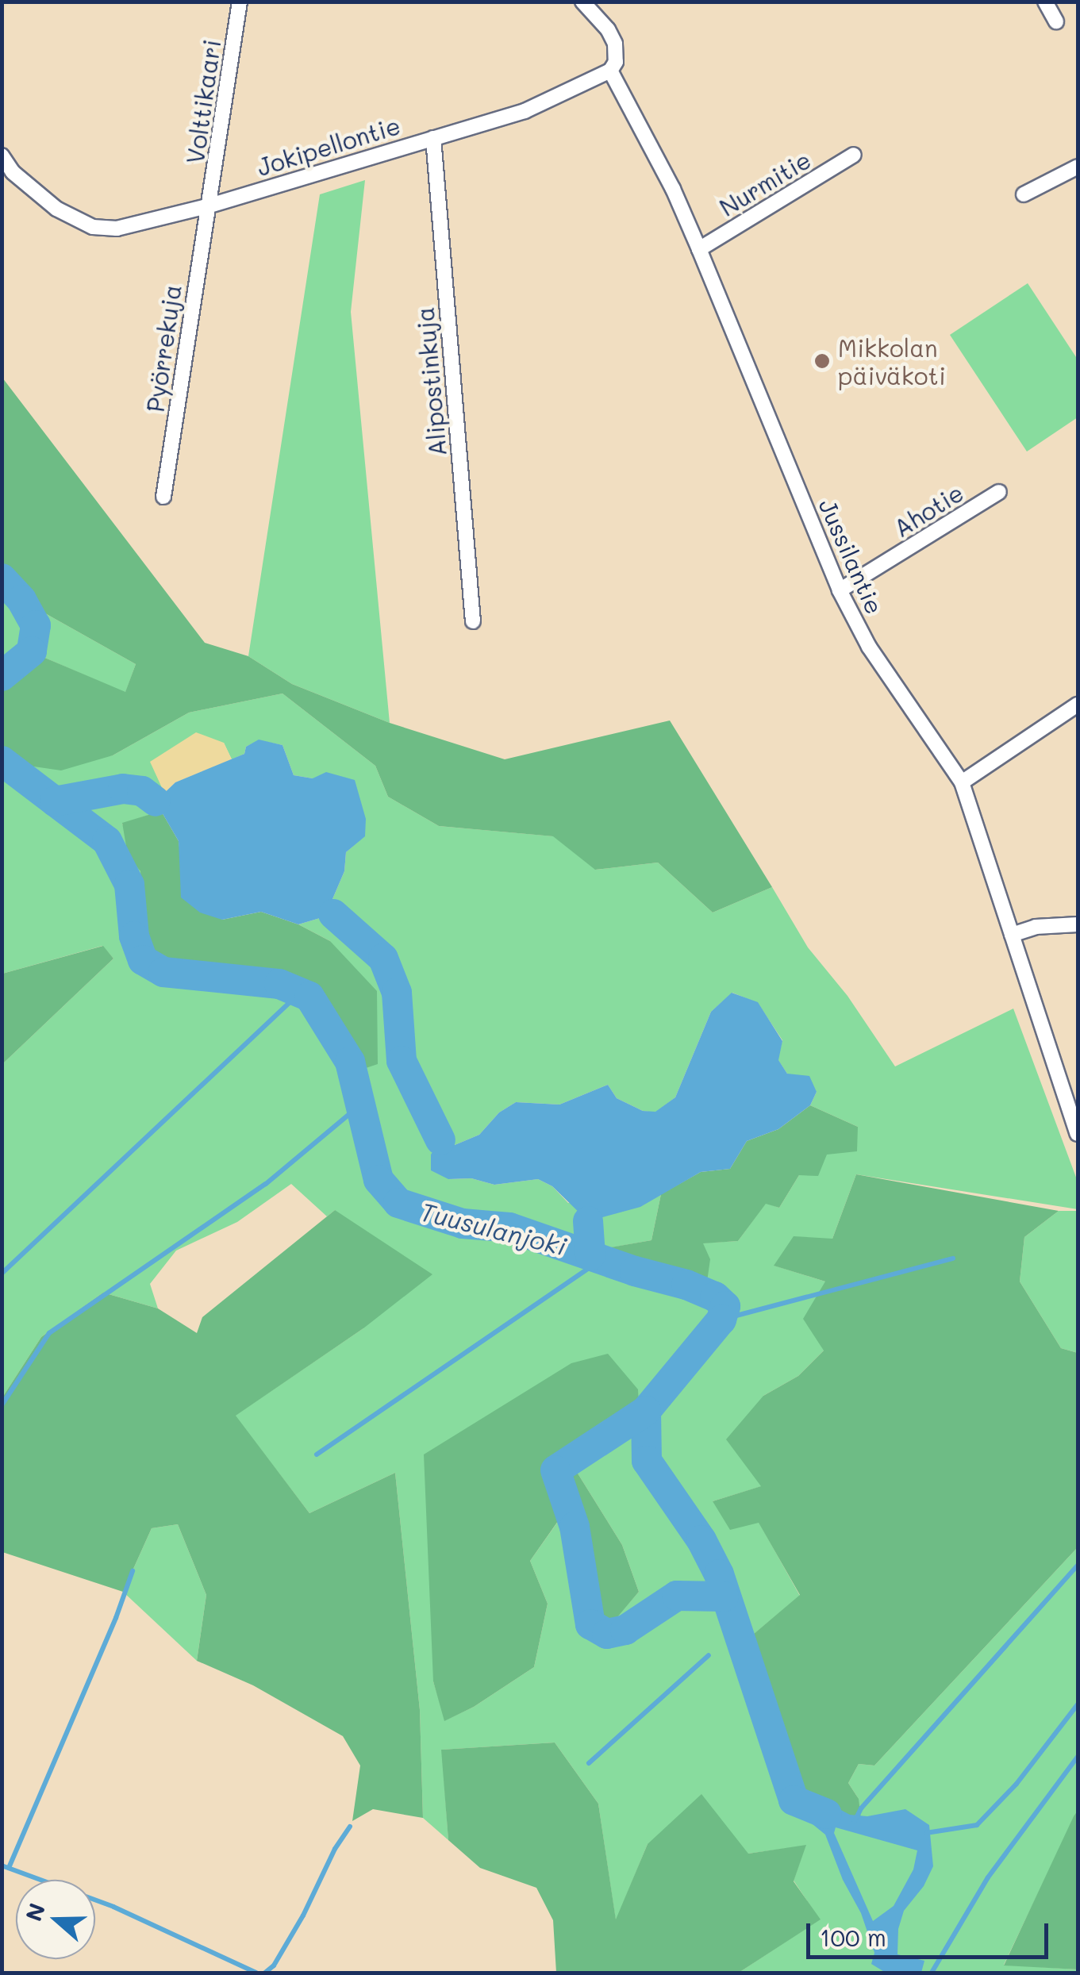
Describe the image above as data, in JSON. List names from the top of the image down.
{
  "streets": {
    "street": [
      "Volttikaari",
      "Jokipellontie",
      "Nurmitie",
      "Pyörrekuja",
      "Alipostinkuja",
      "Ahotie",
      "Jussilantie"
    ]
  },
  "crossings": [
    ["Volttikaari", "Jokipellontie"],
    ["Volttikaari", "Pyörrekuja"],
    ["Jokipellontie", "Pyörrekuja"],
    ["Jokipellontie", "Alipostinkuja"],
    ["Jokipellontie", "Jussilantie"],
    ["Nurmitie", "Jussilantie"],
    ["Ahotie", "Jussilantie"]
  ],
  "water": ["Tuusulanjoki"],
  "places": ["Mikkolan päiväkoti"],
  "scale_bar": "100 m",
  "north": "left"
}
